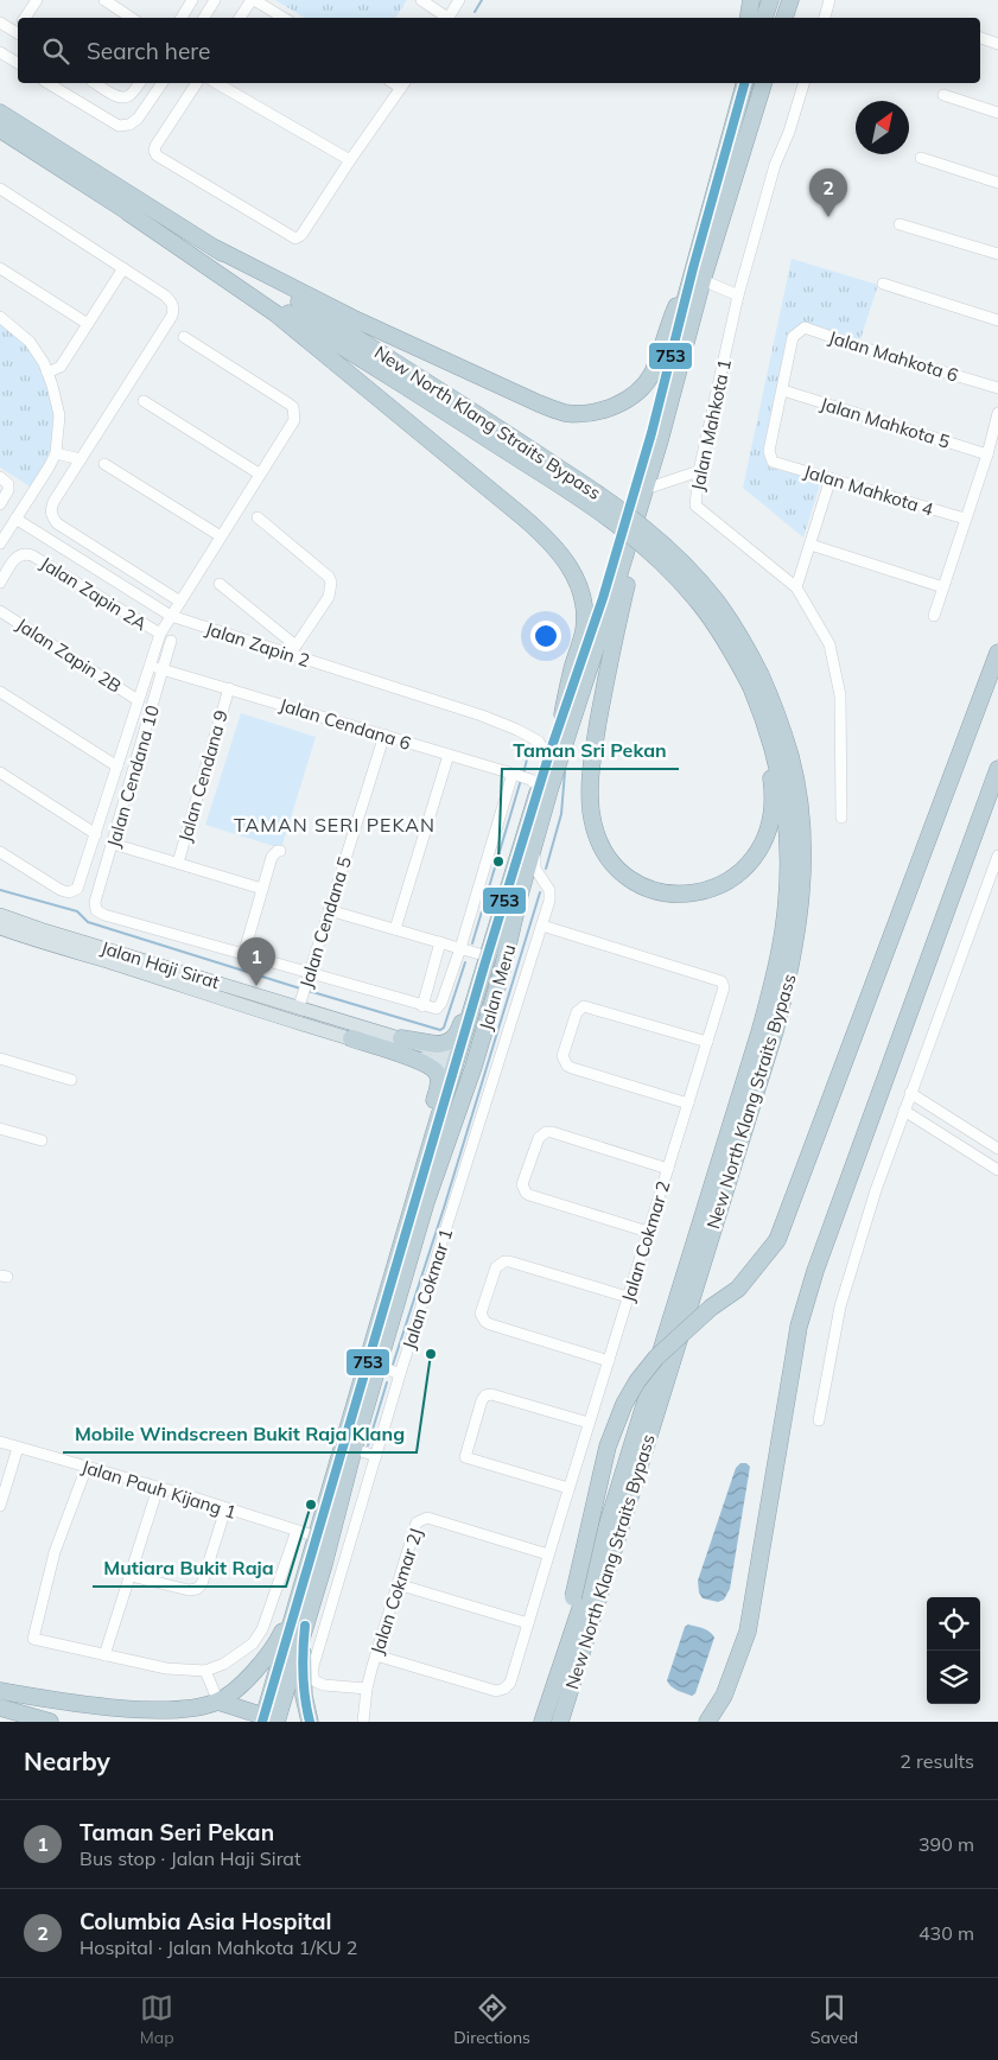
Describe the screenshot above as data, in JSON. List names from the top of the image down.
{
  "streets": {
    "highway": ["New North Klang Straits Bypass", "Jalan Meru"],
    "main road": ["Jalan Haji Sirat"],
    "street": [
      "Jalan Mahkota 6",
      "Jalan Mahkota 5",
      "Jalan Mahkota 1",
      "Jalan Mahkota 4",
      "Jalan Zapin 2A",
      "Jalan Zapin 2",
      "Jalan Zapin 2B",
      "Jalan Cendana 6",
      "Jalan Cendana 10",
      "Jalan Cendana 9",
      "Jalan Cendana 5",
      "Jalan Cokmar 2",
      "Jalan Cokmar 1",
      "Jalan Pauh Kijang 1",
      "Jalan Cokmar 2J"
    ]
  },
  "crossings": [
    ["Jalan Mahkota 6", "Jalan Mahkota 5"],
    ["Jalan Mahkota 6", "Jalan Mahkota 4"],
    ["Jalan Mahkota 5", "Jalan Mahkota 4"],
    ["Jalan Zapin 2", "Jalan Meru"],
    ["Jalan Cendana 6", "Jalan Cendana 10"],
    ["Jalan Cendana 6", "Jalan Cendana 9"],
    ["Jalan Cendana 6", "Jalan Cendana 5"],
    ["Jalan Cendana 6", "Jalan Meru"],
    ["Jalan Cendana 6", "Jalan Cokmar 1"],
    ["Jalan Cendana 5", "Jalan Haji Sirat"],
    ["Jalan Haji Sirat", "Jalan Meru"],
    ["Jalan Meru", "Jalan Cokmar 1"],
    ["Jalan Meru", "Jalan Pauh Kijang 1"],
    ["Jalan Cokmar 2", "Jalan Cokmar 1"],
    ["Jalan Cokmar 2", "Jalan Cokmar 2J"],
    ["Jalan Cokmar 1", "Jalan Cokmar 2J"]
  ],
  "districts": ["TAMAN SERI PEKAN"],
  "places": ["Taman Sri Pekan", "Mobile Windscreen Bukit Raja Klang", "Mutiara Bukit Raja"],
  "lines": ["transit line 753"],
  "north": "top right",
  "page": {
    "search": "Search here",
    "pins": ["2", "1"],
    "heading": ["Nearby", "2 results"],
    "list": [
      {
        "mark": "1",
        "name": "Taman Seri Pekan",
        "note": "Bus stop · Jalan Haji Sirat",
        "value": "390 m"
      },
      {
        "mark": "2",
        "name": "Columbia Asia Hospital",
        "note": "Hospital · Jalan Mahkota 1/KU 2",
        "value": "430 m"
      }
    ],
    "nav": ["Map", "Directions", "Saved"]
  }
}
